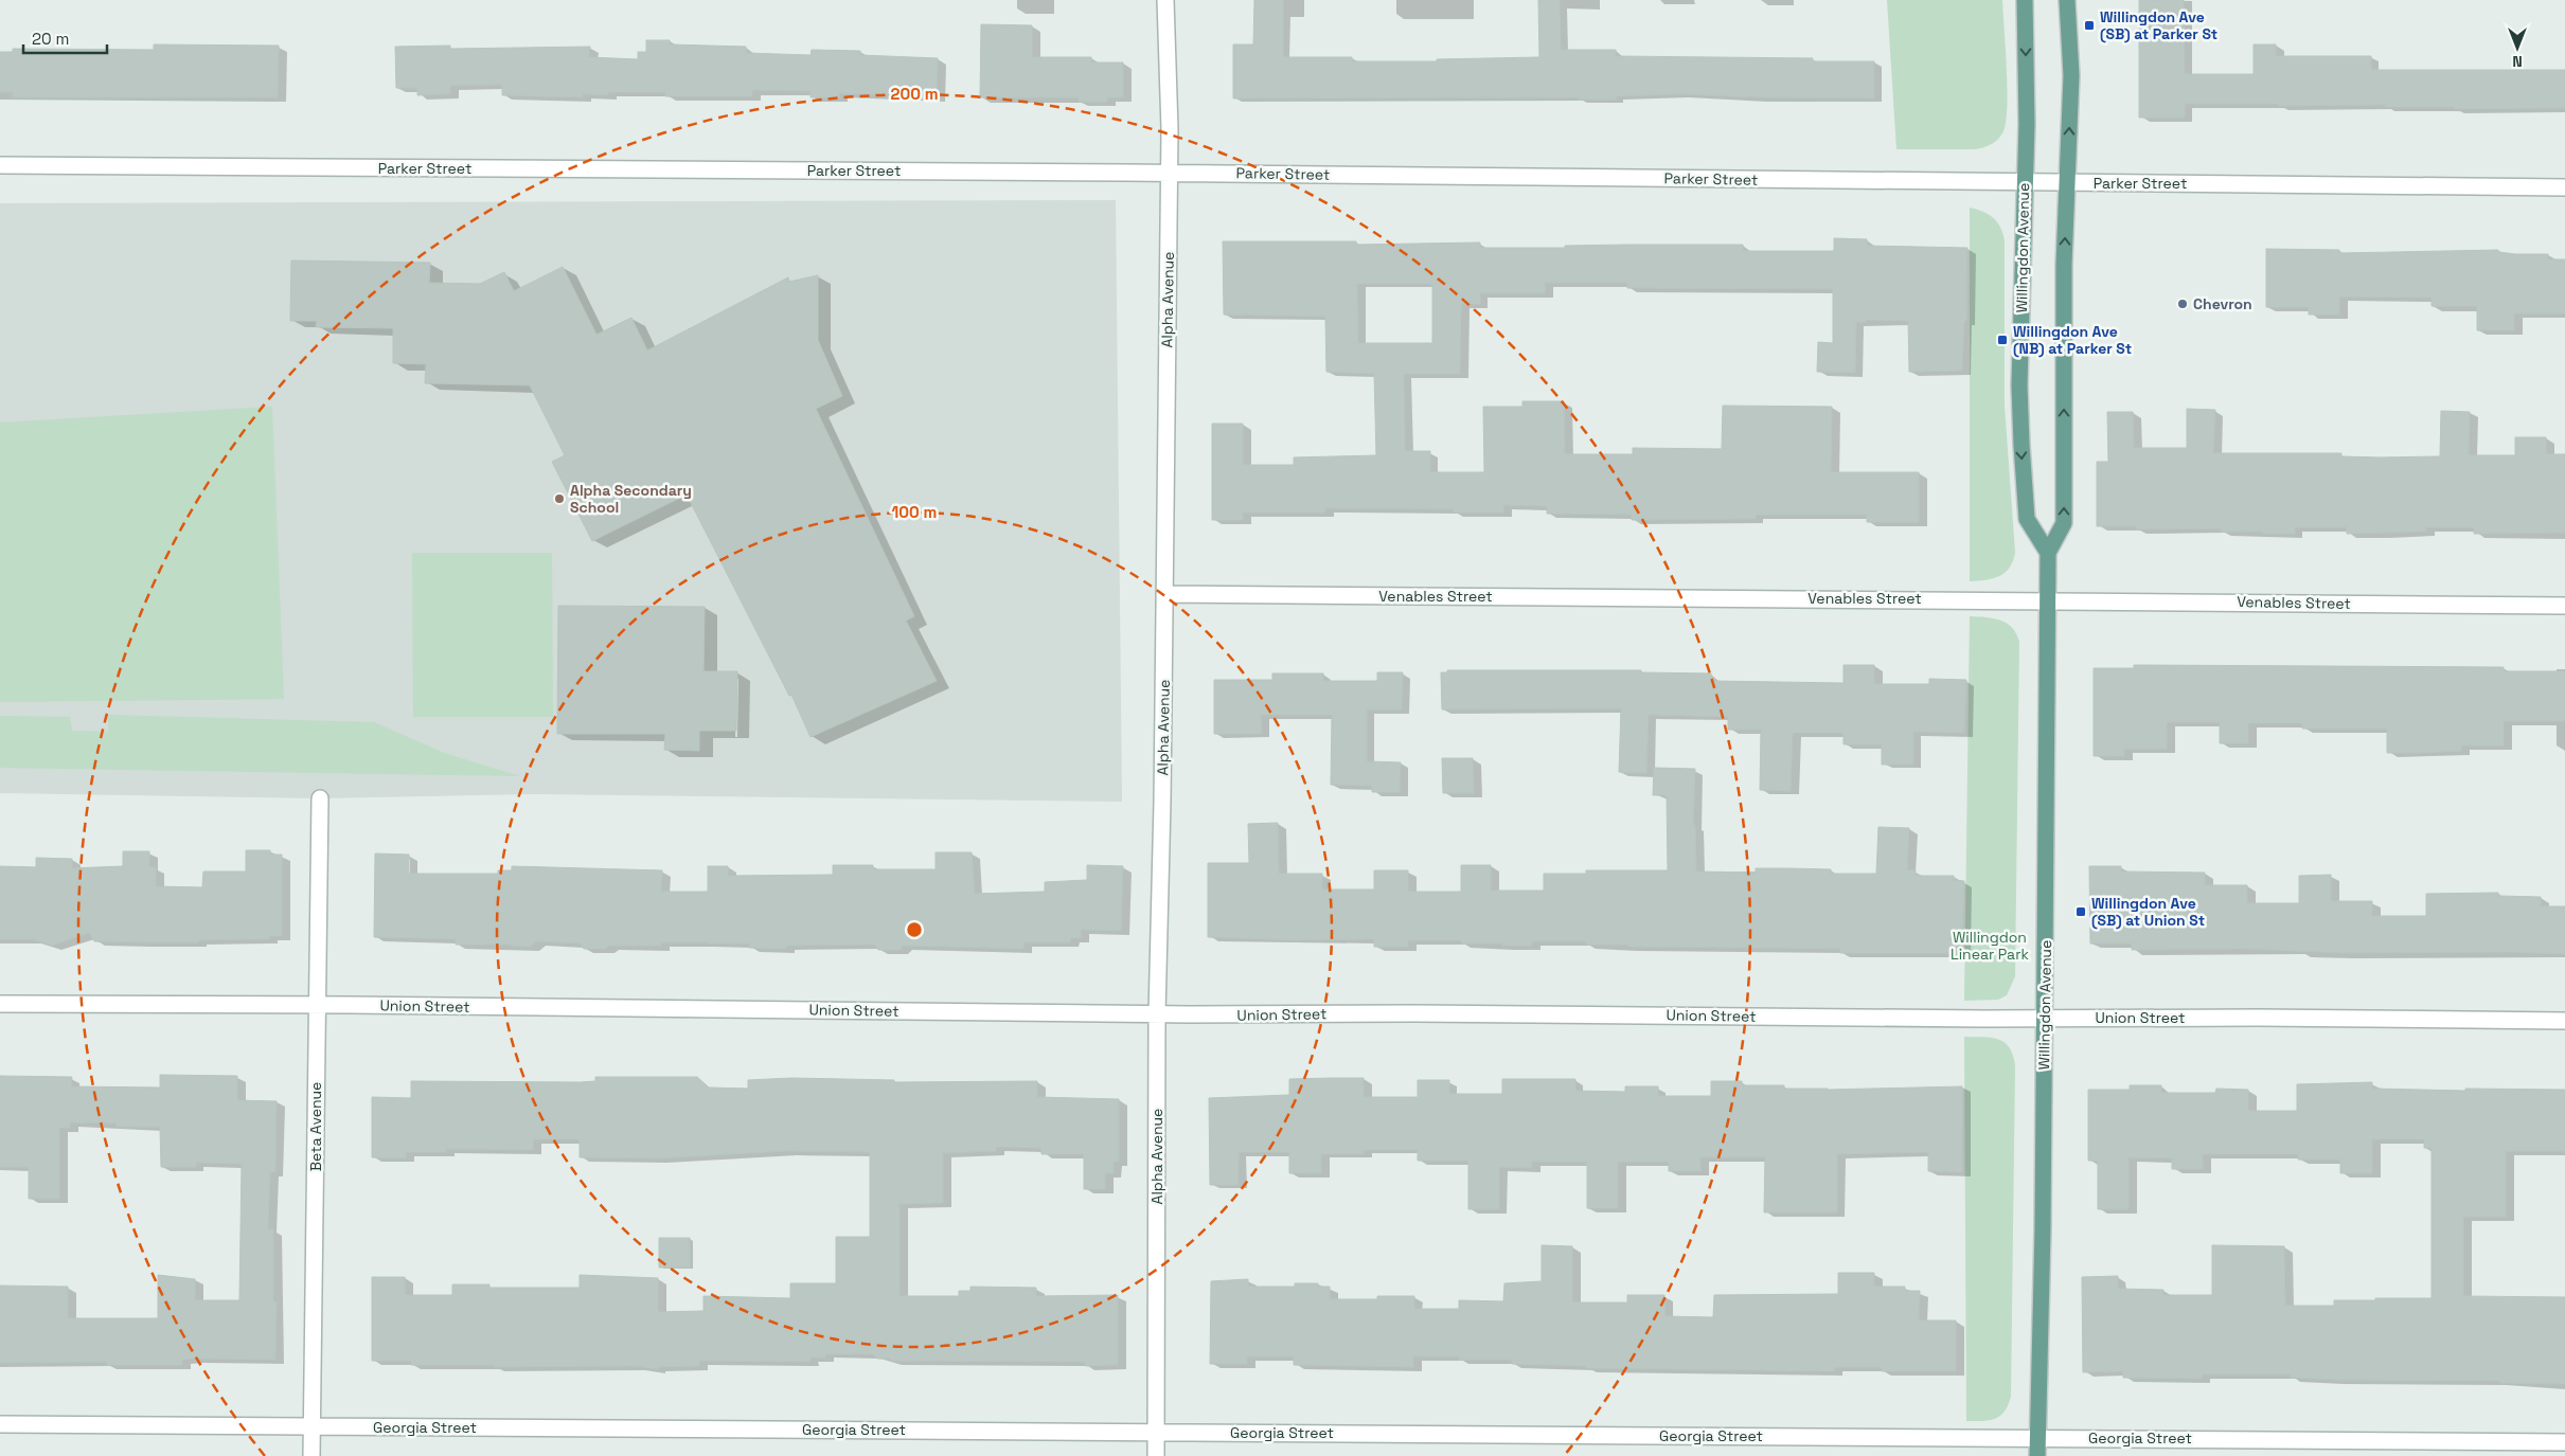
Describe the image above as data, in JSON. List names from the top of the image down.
{
  "streets": {
    "main road": ["Willingdon Avenue"],
    "street": [
      "Parker Street",
      "Alpha Avenue",
      "Venables Street",
      "Union Street",
      "Beta Avenue",
      "Georgia Street"
    ]
  },
  "crossings": [
    ["Parker Street", "Willingdon Avenue"],
    ["Parker Street", "Alpha Avenue"],
    ["Willingdon Avenue", "Venables Street"],
    ["Willingdon Avenue", "Union Street"],
    ["Willingdon Avenue", "Georgia Street"],
    ["Alpha Avenue", "Venables Street"],
    ["Alpha Avenue", "Union Street"],
    ["Alpha Avenue", "Georgia Street"],
    ["Union Street", "Beta Avenue"],
    ["Beta Avenue", "Georgia Street"]
  ],
  "parks": ["Willingdon Linear Park"],
  "places": {
    "transit": ["Willingdon Ave (SB) at Parker St", "Willingdon Ave (NB) at Parker St", "Willingdon Ave (SB) at Union St"],
    "other": ["Chevron", "Alpha Secondary School"]
  },
  "scale_bar": "20 m",
  "north": "bottom",
  "rings": ["200 m", "100 m"]
}
